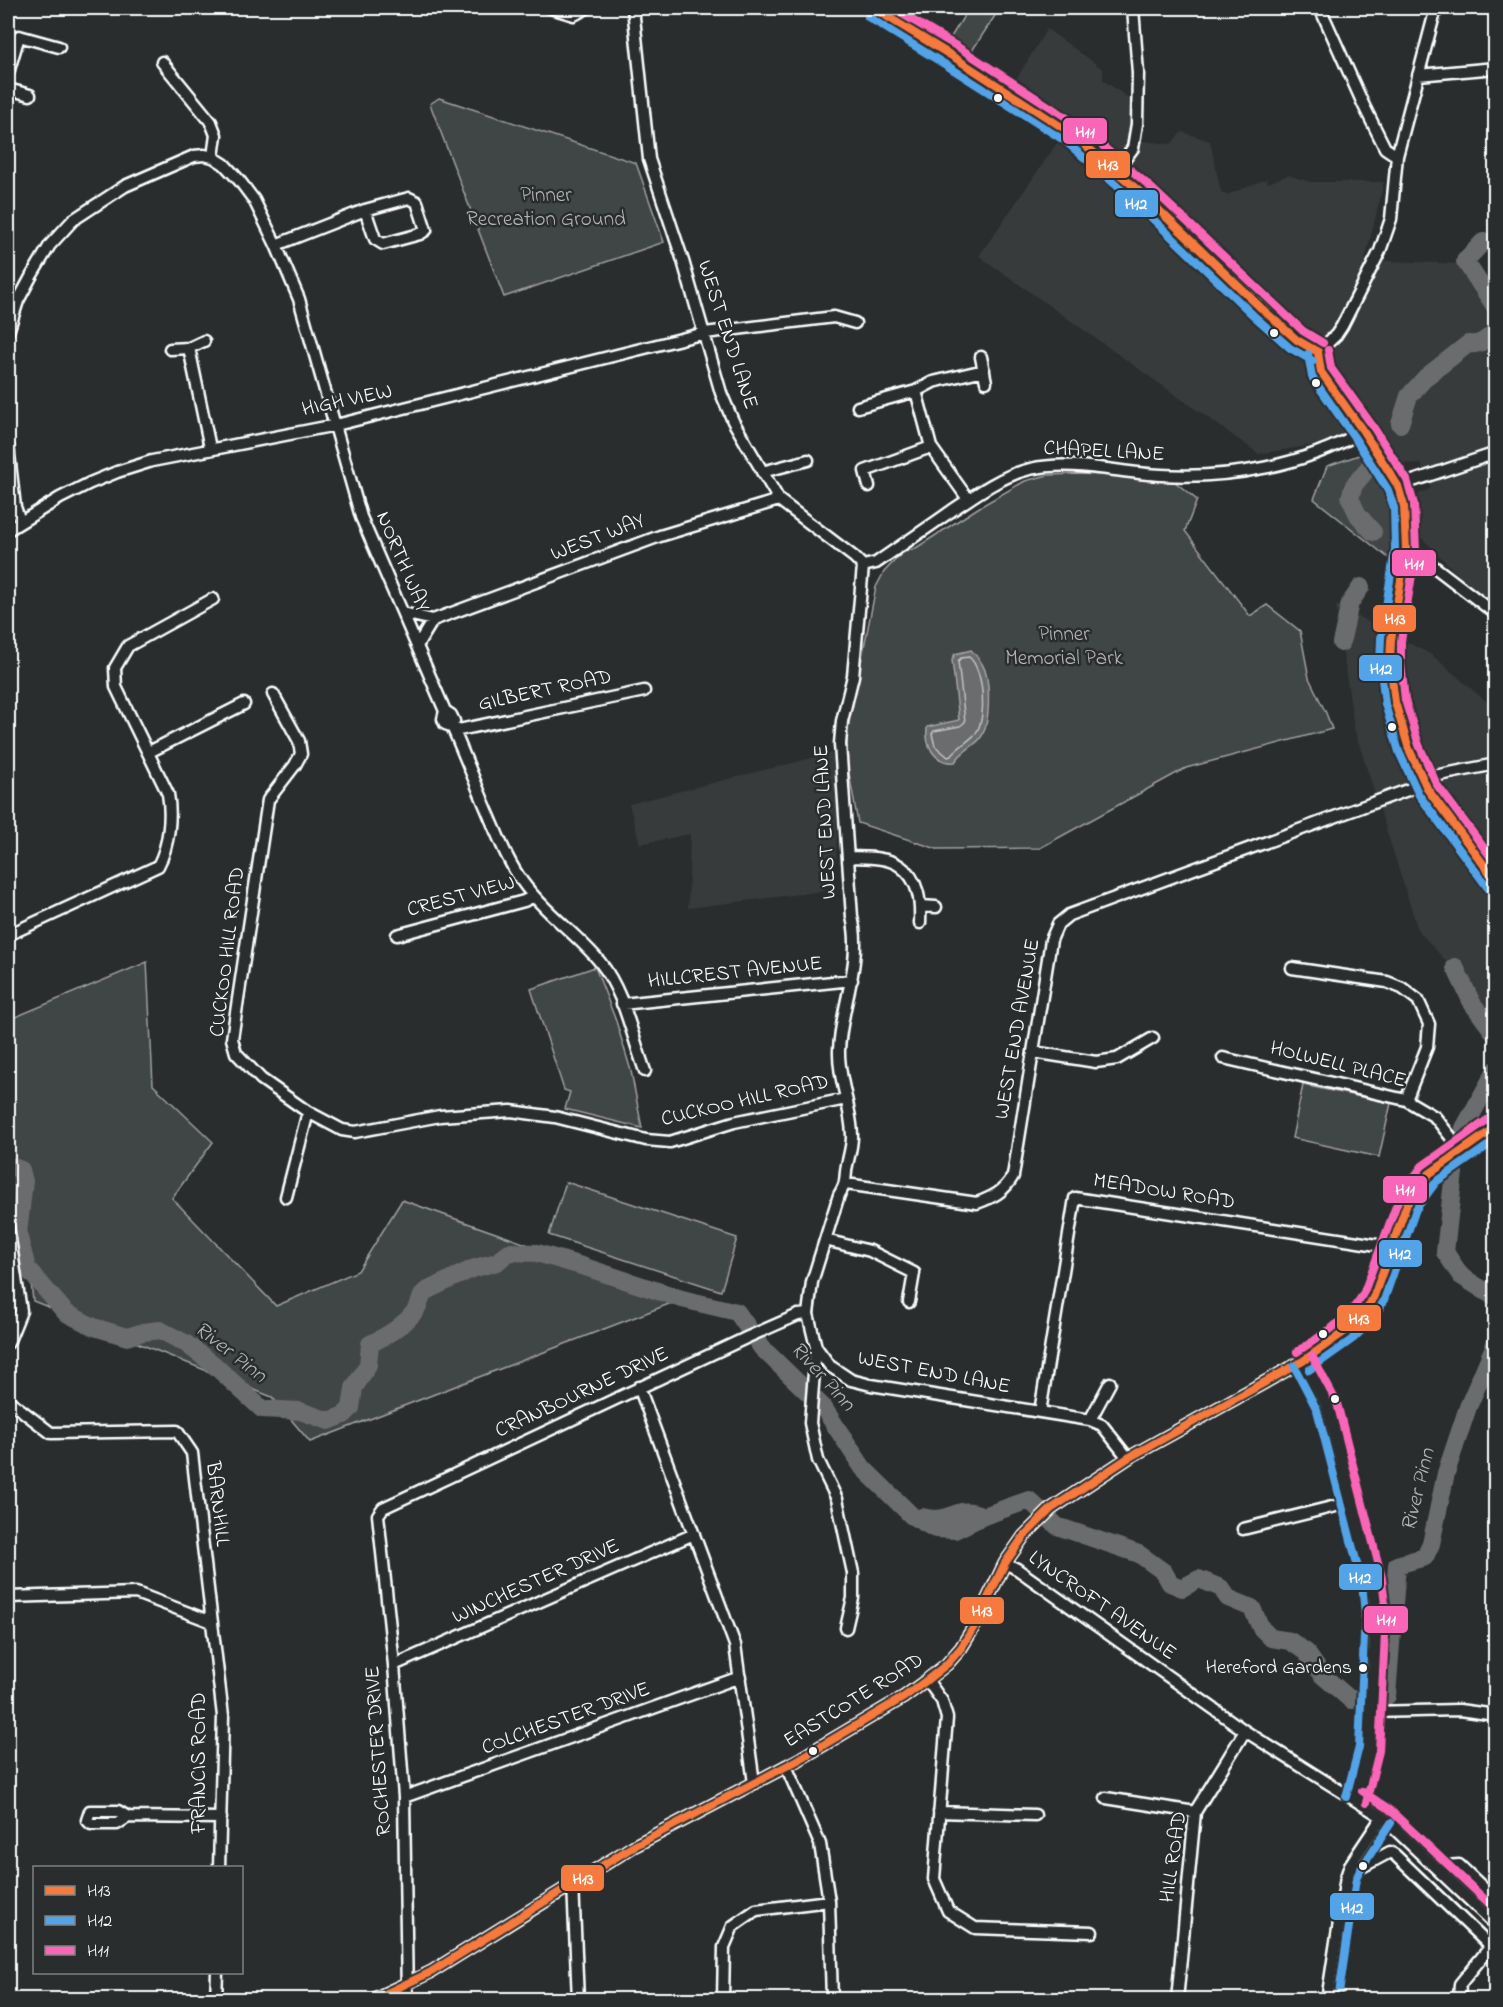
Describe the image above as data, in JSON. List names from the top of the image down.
{
  "streets": {
    "street": [
      "WEST END LANE",
      "HIGH VIEW",
      "CHAPEL LANE",
      "WEST WAY",
      "NORTH WAY",
      "GILBERT ROAD",
      "CREST VIEW",
      "CUCKOO HILL ROAD",
      "HILLCREST AVENUE",
      "WEST END AVENUE",
      "HOLWELL PLACE",
      "MEADOW ROAD",
      "CRANBOURNE DRIVE",
      "BARNHILL",
      "WINCHESTER DRIVE",
      "LYNCROFT AVENUE",
      "EASTCOTE ROAD",
      "COLCHESTER DRIVE",
      "ROCHESTER DRIVE",
      "FRANCIS ROAD",
      "HILL ROAD"
    ]
  },
  "crossings": [
    ["WEST END LANE", "HIGH VIEW"],
    ["WEST END LANE", "CHAPEL LANE"],
    ["WEST END LANE", "WEST WAY"],
    ["WEST END LANE", "CUCKOO HILL ROAD"],
    ["WEST END LANE", "HILLCREST AVENUE"],
    ["WEST END LANE", "WEST END AVENUE"],
    ["WEST END LANE", "MEADOW ROAD"],
    ["WEST END LANE", "CRANBOURNE DRIVE"],
    ["WEST END LANE", "EASTCOTE ROAD"],
    ["HIGH VIEW", "NORTH WAY"],
    ["NORTH WAY", "GILBERT ROAD"],
    ["HOLWELL PLACE", "EASTCOTE ROAD"],
    ["MEADOW ROAD", "EASTCOTE ROAD"],
    ["CRANBOURNE DRIVE", "ROCHESTER DRIVE"],
    ["BARNHILL", "FRANCIS ROAD"],
    ["WINCHESTER DRIVE", "ROCHESTER DRIVE"],
    ["LYNCROFT AVENUE", "EASTCOTE ROAD"],
    ["LYNCROFT AVENUE", "HILL ROAD"],
    ["EASTCOTE ROAD", "ROCHESTER DRIVE"],
    ["COLCHESTER DRIVE", "ROCHESTER DRIVE"]
  ],
  "water": ["River Pinn"],
  "parks": ["Pinner Recreation Ground", "Pinner Memorial Park"],
  "places": ["Hereford Gardens"],
  "lines": ["transit line H13", "transit line H11", "transit line H12"],
  "legend": ["H13", "H12", "H11"]
}
